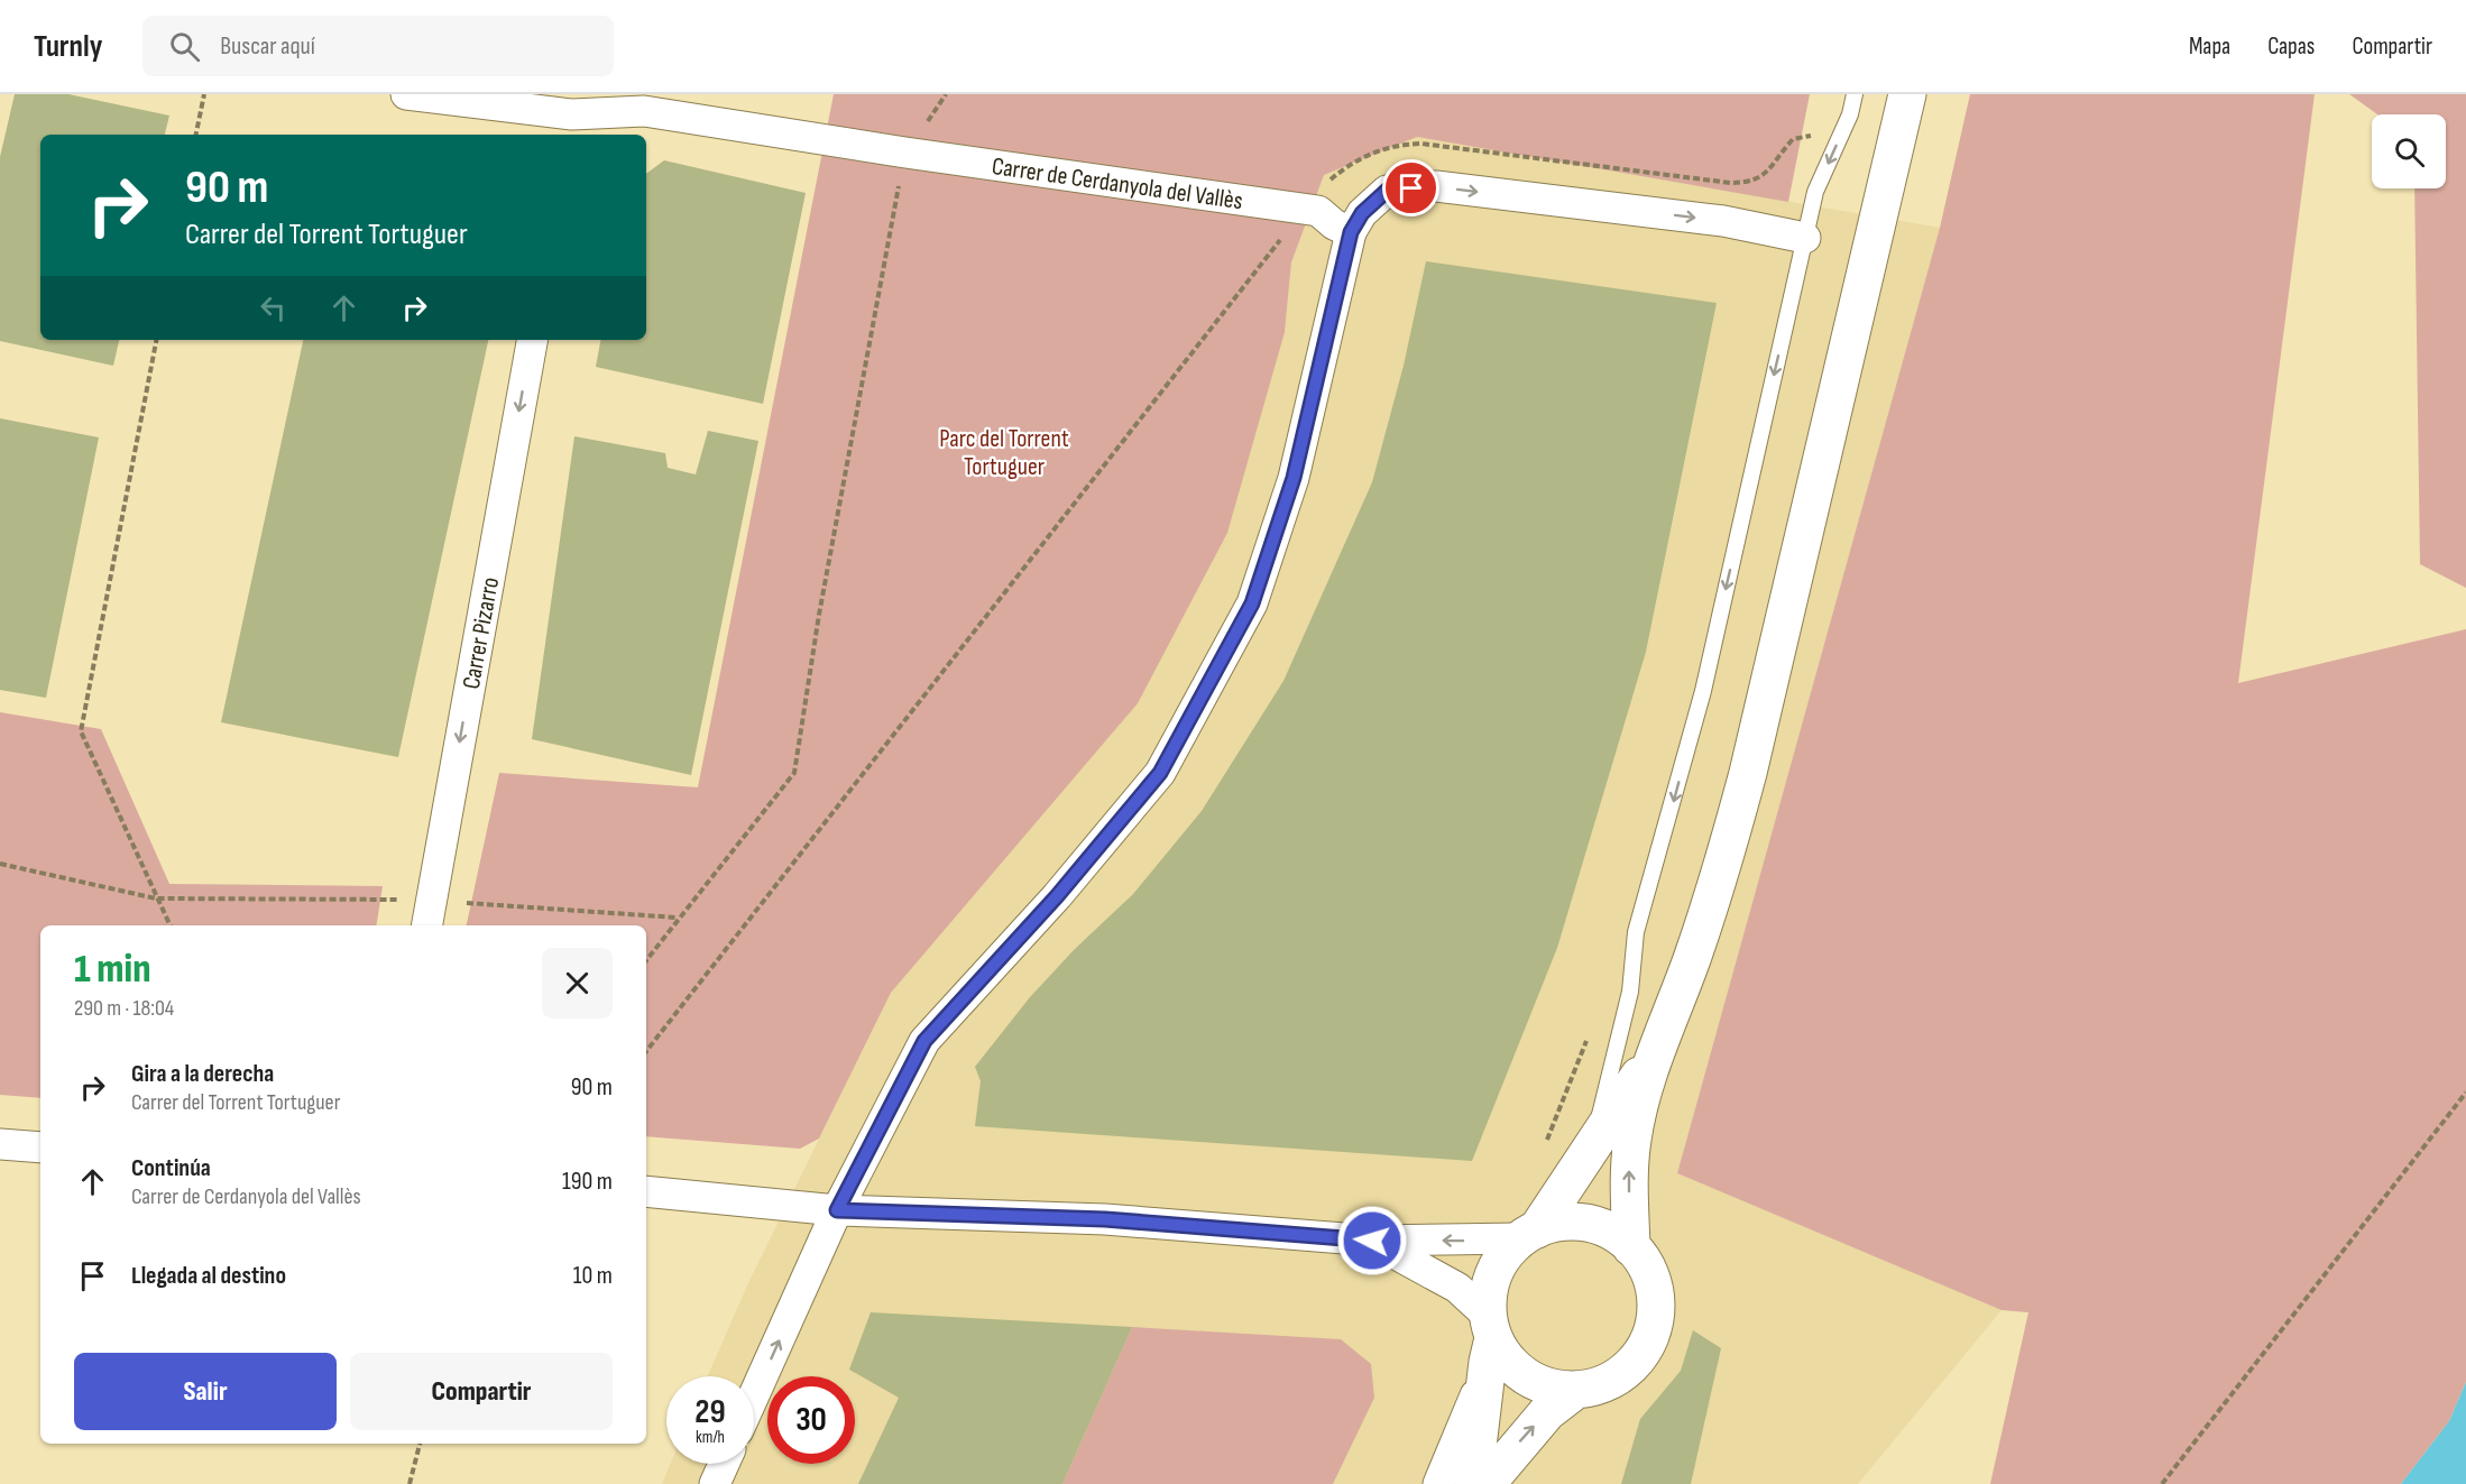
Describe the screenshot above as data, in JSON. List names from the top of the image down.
{
  "streets": {
    "street": ["Carrer de Cerdanyola del Vallès", "Carrer Pizarro"]
  },
  "one_way": ["Carrer Pizarro"],
  "parks": ["Parc del Torrent Tortuguer"],
  "page": {
    "header": "Turnly",
    "search": "Buscar aquí",
    "nav": ["Mapa", "Capas", "Compartir"],
    "turn": ["90 m", "Carrer del Torrent Tortuguer"],
    "heading": ["1 min", "290 m · 18:04"],
    "list": [
      {
        "name": "Gira a la derecha",
        "note": "Carrer del Torrent Tortuguer",
        "value": "90 m"
      },
      {
        "name": "Continúa",
        "note": "Carrer de Cerdanyola del Vallès",
        "value": "190 m"
      },
      {
        "name": "Llegada al destino",
        "value": "10 m"
      }
    ],
    "buttons": ["Salir", "Compartir"],
    "speed": "29 km/h",
    "limit": "30"
  }
}
